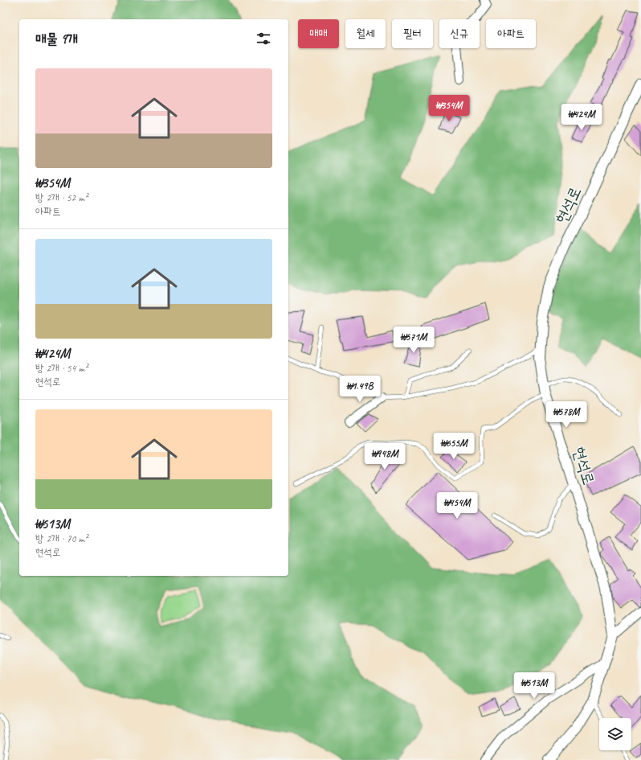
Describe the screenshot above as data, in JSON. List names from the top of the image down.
{
  "streets": {
    "street": ["현석로"]
  },
  "page": {
    "chip": [
      "매매",
      "월세",
      "필터",
      "신규",
      "아파트"
    ],
    "heading": "매물 9개",
    "list": [
      {
        "name": "₩354M",
        "note": "방 2개 · 52 m² · 아파트"
      },
      {
        "name": "₩424M",
        "note": "방 2개 · 54 m² · 현석로"
      },
      {
        "name": "₩513M",
        "note": "방 2개 · 70 m² · 현석로"
      }
    ],
    "price": [
      "₩354M",
      "₩424M",
      "₩571M",
      "₩1.49B",
      "₩578M",
      "₩655M",
      "₩948M",
      "₩454M",
      "₩513M"
    ]
  }
}
